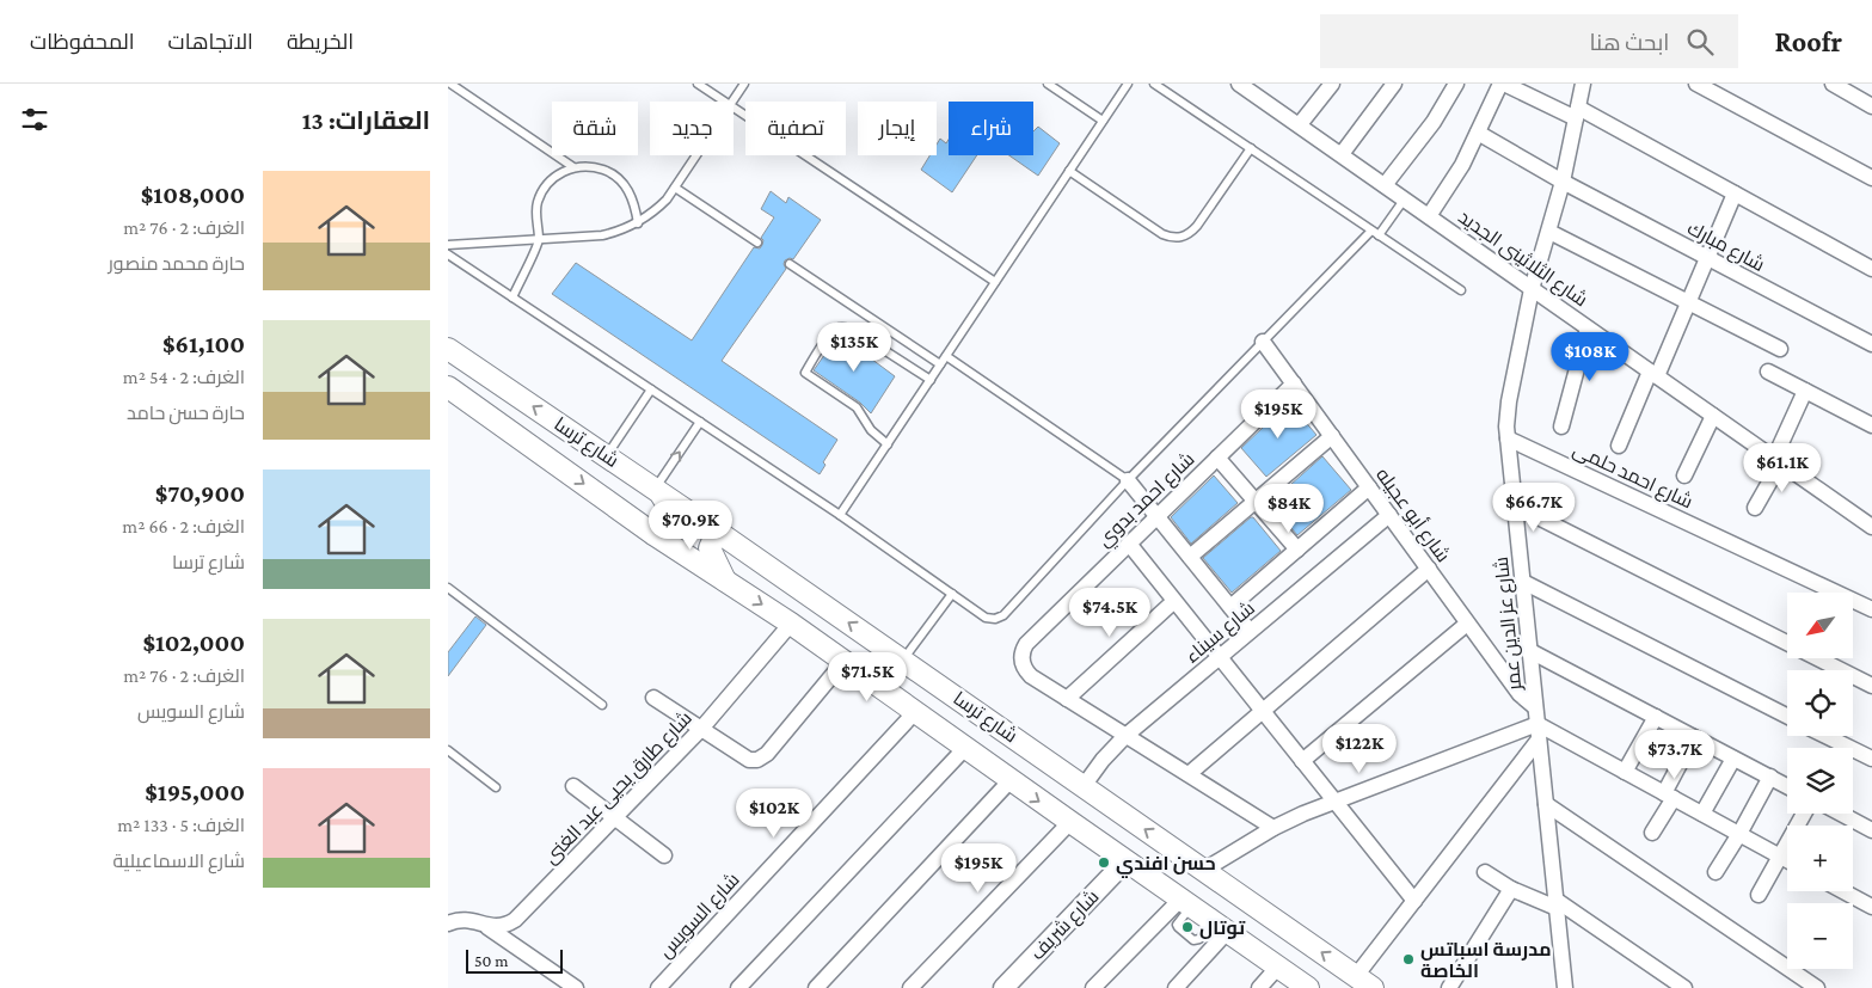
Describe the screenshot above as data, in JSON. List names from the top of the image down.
{
  "streets": {
    "main road": ["شارع ترسا"],
    "street": [
      "شارع مبارك",
      "شارع الثلاثينى الجديد",
      "شارع احمد حلمى",
      "شارع احمد بدوي",
      "شارع أبو عجيله",
      "شارع عز الدين عمر",
      "شارع سيناء",
      "شارع طارق يحيى عبد الغنى",
      "شارع السويس",
      "شارع شريف"
    ]
  },
  "crossings": [
    ["شارع مبارك", "شارع عز الدين عمر"],
    ["شارع الثلاثينى الجديد", "شارع عز الدين عمر"],
    ["شارع ترسا", "شارع سيناء"],
    ["شارع ترسا", "شارع طارق يحيى عبد الغنى"],
    ["شارع ترسا", "شارع السويس"],
    ["شارع ترسا", "شارع شريف"],
    ["شارع احمد حلمى", "شارع عز الدين عمر"],
    ["شارع احمد بدوي", "شارع أبو عجيله"],
    ["شارع أبو عجيله", "شارع عز الدين عمر"],
    ["شارع أبو عجيله", "شارع سيناء"]
  ],
  "places": ["حسن افندي", "توتال", "مدرسة اسباتس الخاصة"],
  "scale_bar": "50 m",
  "north": "bottom left",
  "page": {
    "header": "Roofr",
    "search": "ابحث هنا",
    "nav": ["الخريطة", "الاتجاهات", "المحفوظات"],
    "heading": "العقارات: 13",
    "chip": [
      "شراء",
      "إيجار",
      "تصفية",
      "جديد",
      "شقة"
    ],
    "list": [
      {
        "name": "$108,000",
        "note": "الغرف: 2 · 76 m² · حارة محمد منصور"
      },
      {
        "name": "$61,100",
        "note": "الغرف: 2 · 54 m² · حارة حسن حامد"
      },
      {
        "name": "$70,900",
        "note": "الغرف: 2 · 66 m² · شارع ترسا"
      },
      {
        "name": "$102,000",
        "note": "الغرف: 2 · 76 m² · شارع السويس"
      },
      {
        "name": "$195,000",
        "note": "الغرف: 5 · 133 m² · شارع الاسماعيلية"
      }
    ],
    "price": [
      "$135K",
      "$108K",
      "$195K",
      "$61.1K",
      "$66.7K",
      "$84K",
      "$70.9K",
      "$74.5K",
      "$71.5K",
      "$122K",
      "$73.7K",
      "$102K",
      "$195K"
    ],
    "map_buttons": ["+", "−"],
    "scale": "50 m"
  }
}
